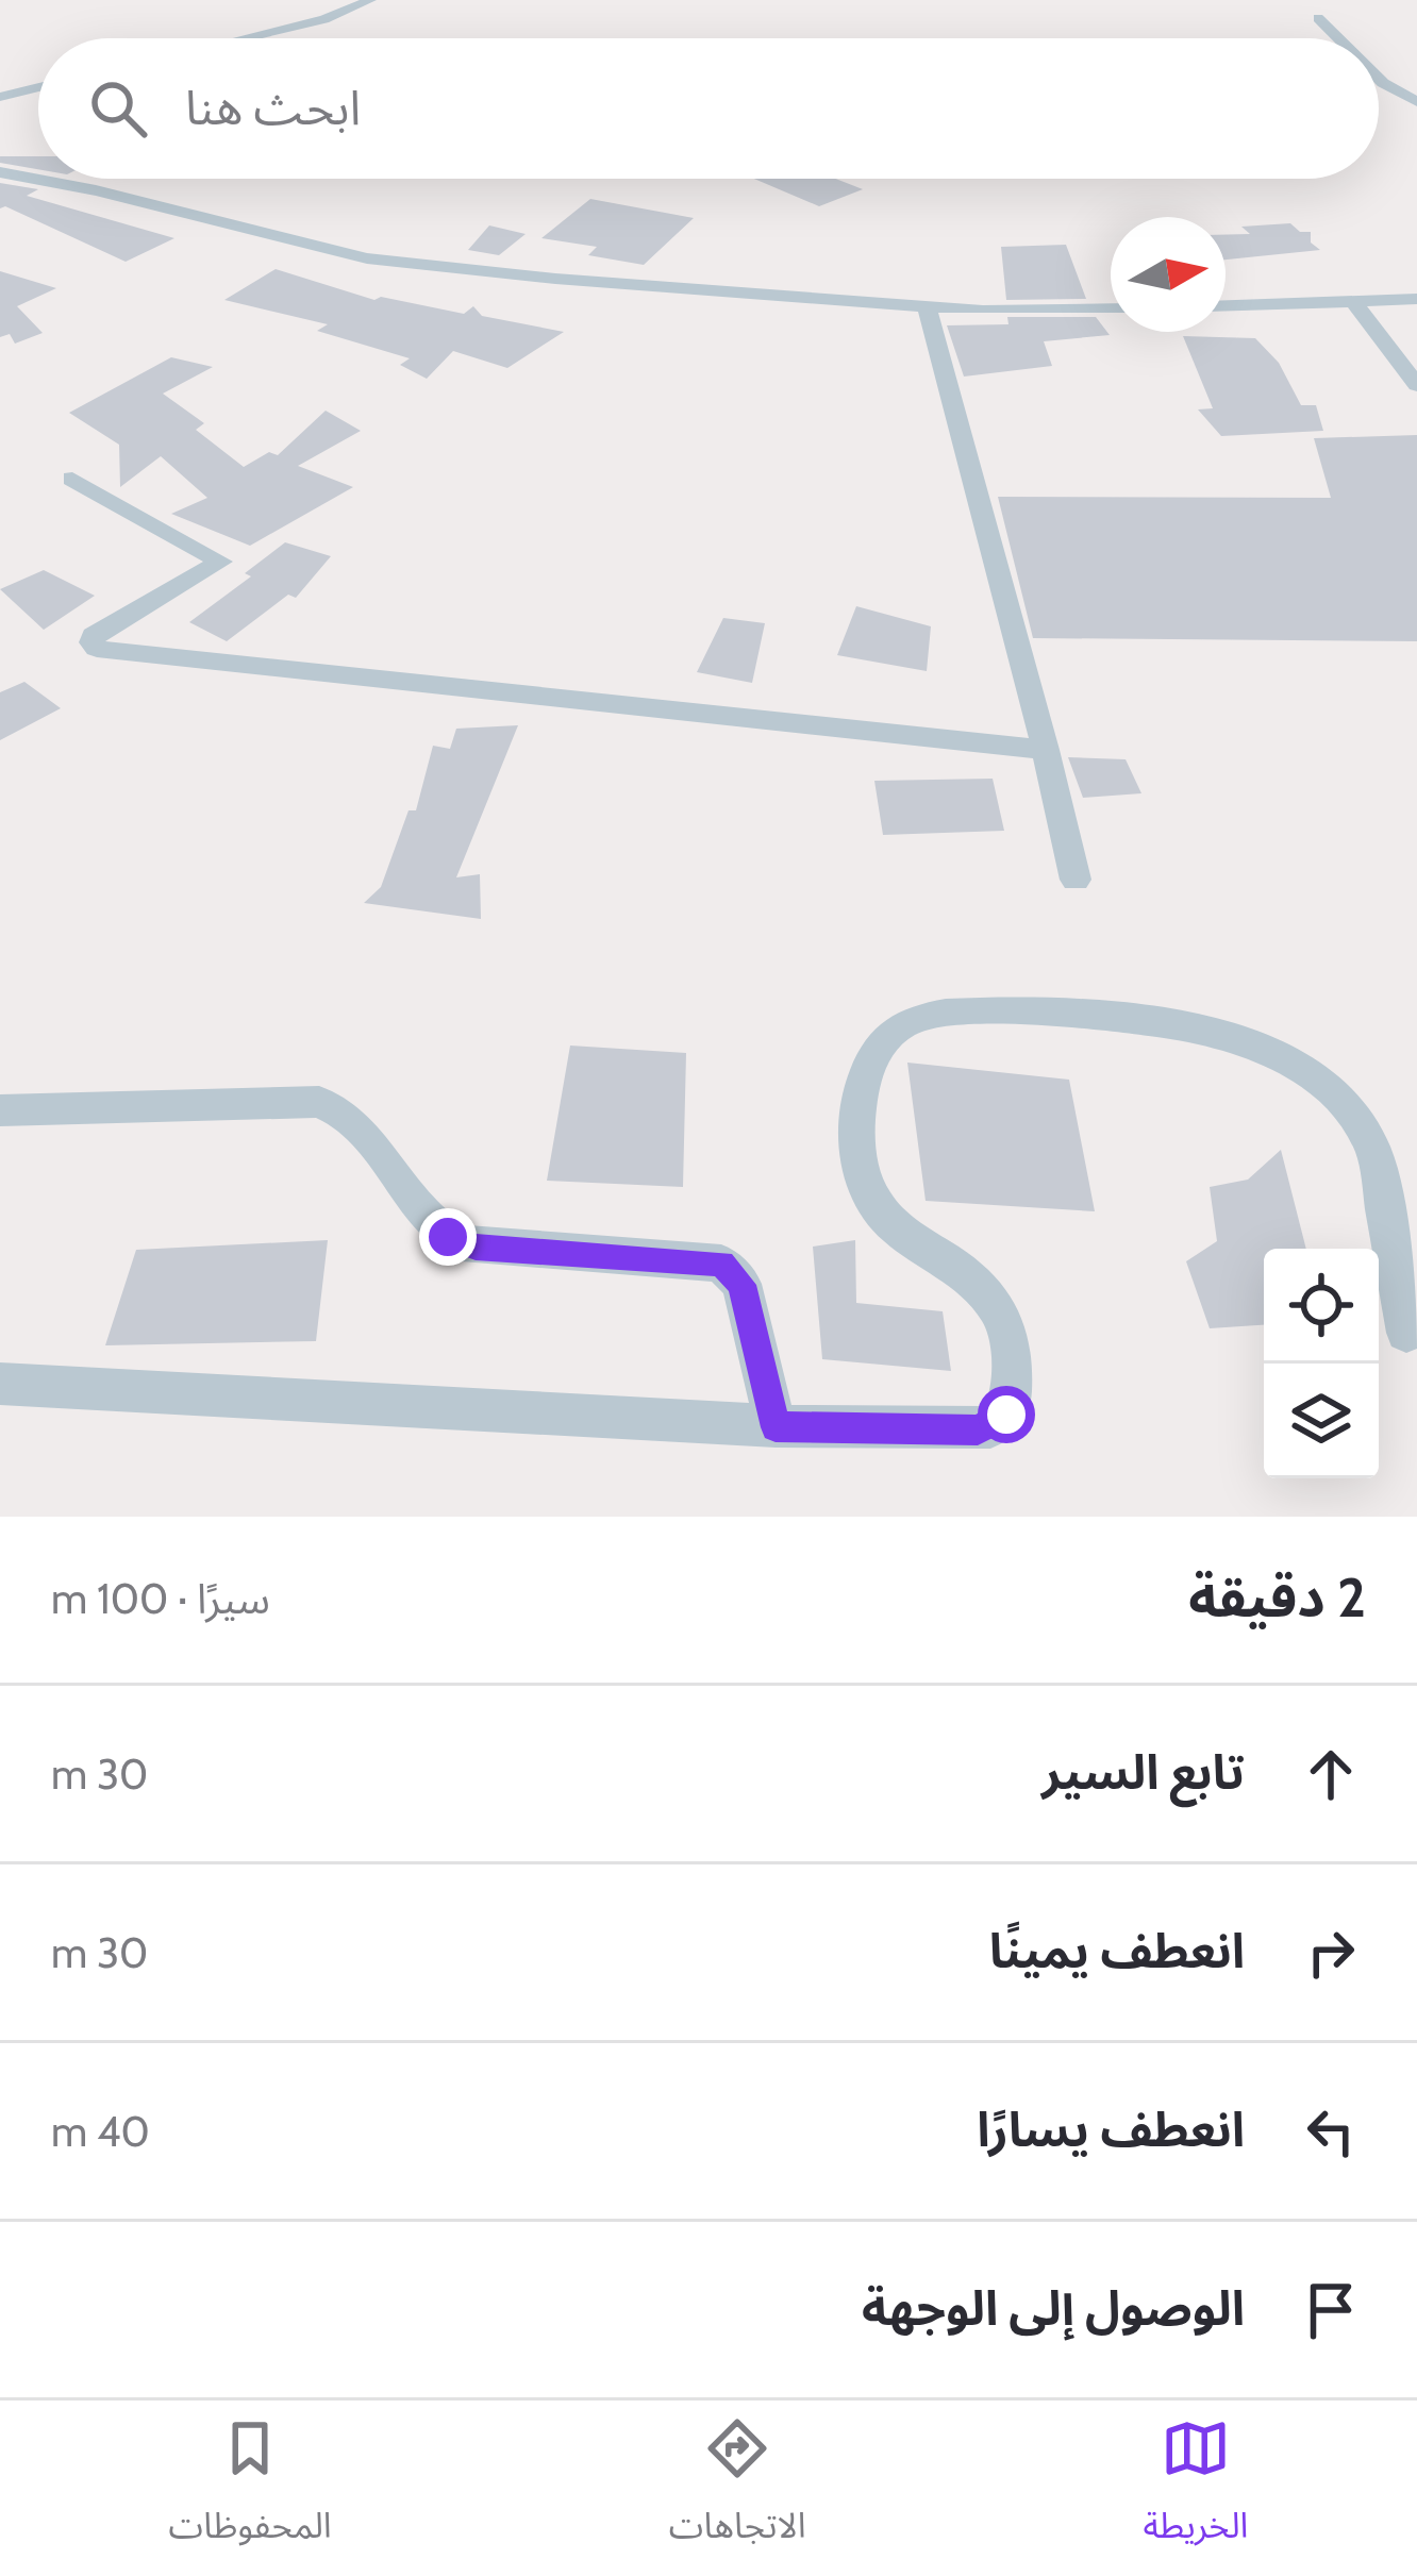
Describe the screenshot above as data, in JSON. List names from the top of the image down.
{
  "north": "right",
  "page": {
    "search": "ابحث هنا",
    "heading": ["2 دقيقة", "سيرًا · 100 m"],
    "list": [
      ["تابع السير", "30 m"],
      ["انعطف يمينًا", "30 m"],
      ["انعطف يسارًا", "40 m"],
      "الوصول إلى الوجهة"
    ],
    "nav": ["الخريطة", "الاتجاهات", "المحفوظات"]
  }
}
